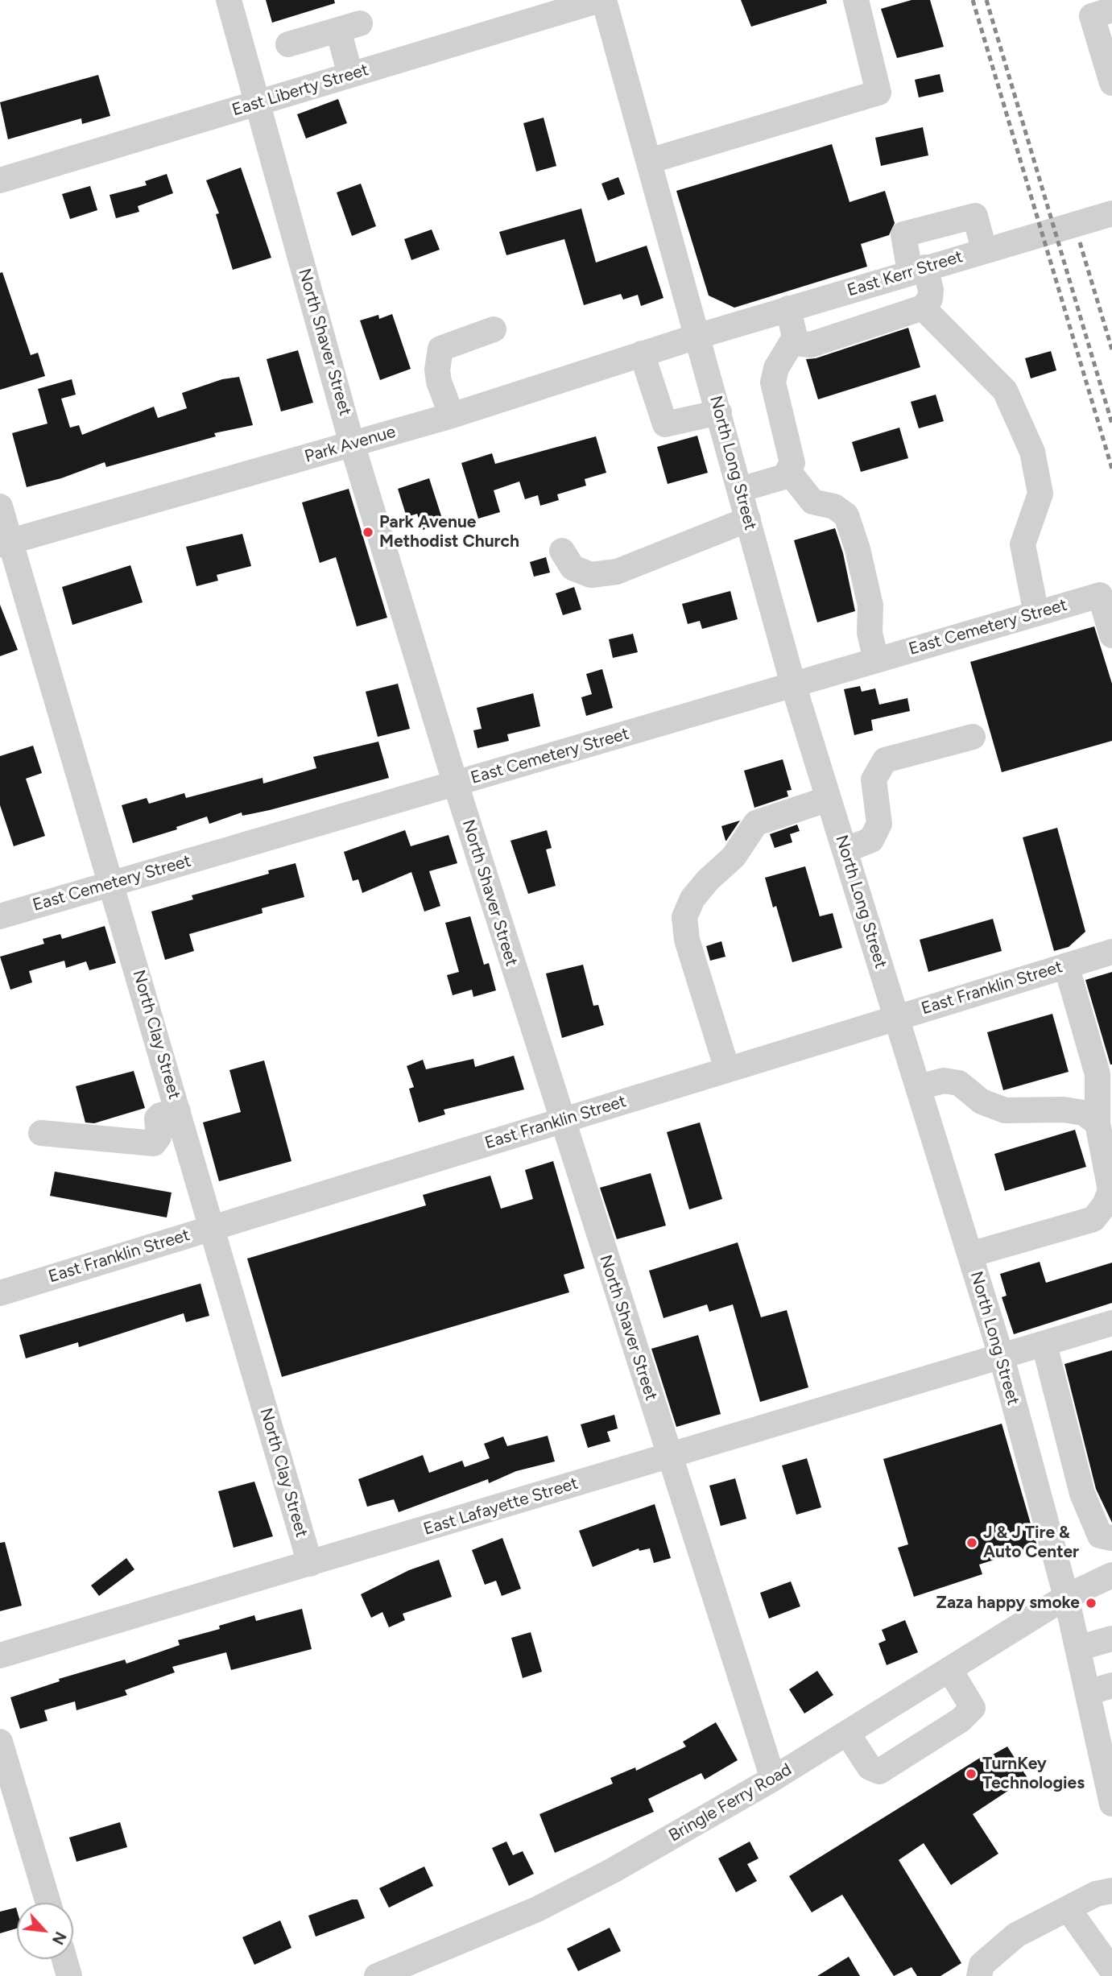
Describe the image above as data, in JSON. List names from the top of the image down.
{
  "streets": {
    "street": [
      "East Liberty Street",
      "East Kerr Street",
      "North Shaver Street",
      "Park Avenue",
      "North Long Street",
      "East Cemetery Street",
      "East Franklin Street",
      "North Clay Street",
      "East Lafayette Street",
      "Bringle Ferry Road"
    ]
  },
  "crossings": [
    ["East Liberty Street", "North Shaver Street"],
    ["East Liberty Street", "North Long Street"],
    ["East Kerr Street", "Park Avenue"],
    ["East Kerr Street", "North Long Street"],
    ["North Shaver Street", "Park Avenue"],
    ["North Shaver Street", "East Cemetery Street"],
    ["North Shaver Street", "East Franklin Street"],
    ["North Shaver Street", "East Lafayette Street"],
    ["North Shaver Street", "Bringle Ferry Road"],
    ["Park Avenue", "North Long Street"],
    ["Park Avenue", "North Clay Street"],
    ["North Long Street", "East Cemetery Street"],
    ["North Long Street", "East Franklin Street"],
    ["North Long Street", "East Lafayette Street"],
    ["North Long Street", "Bringle Ferry Road"],
    ["East Cemetery Street", "North Clay Street"],
    ["East Franklin Street", "North Clay Street"],
    ["North Clay Street", "East Lafayette Street"]
  ],
  "places": [
    "Park Avenue Methodist Church",
    "J & J Tire & Auto Center",
    "Zaza happy smoke",
    "TurnKey Technologies"
  ],
  "north": "bottom right"
}
